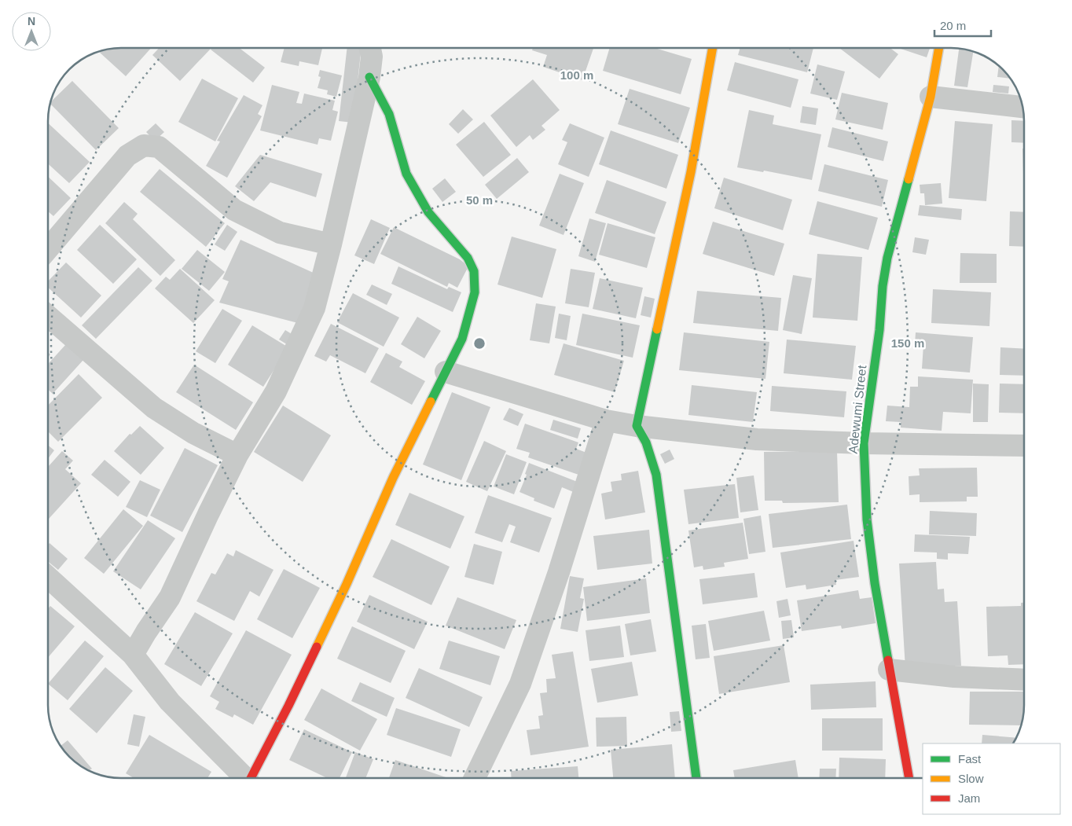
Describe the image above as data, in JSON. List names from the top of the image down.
{
  "streets": {
    "street": ["Adewumi Street"]
  },
  "legend": ["Fast", "Slow", "Jam"],
  "scale_bar": "20 m",
  "north": "top",
  "rings": ["100 m", "50 m", "150 m"]
}
